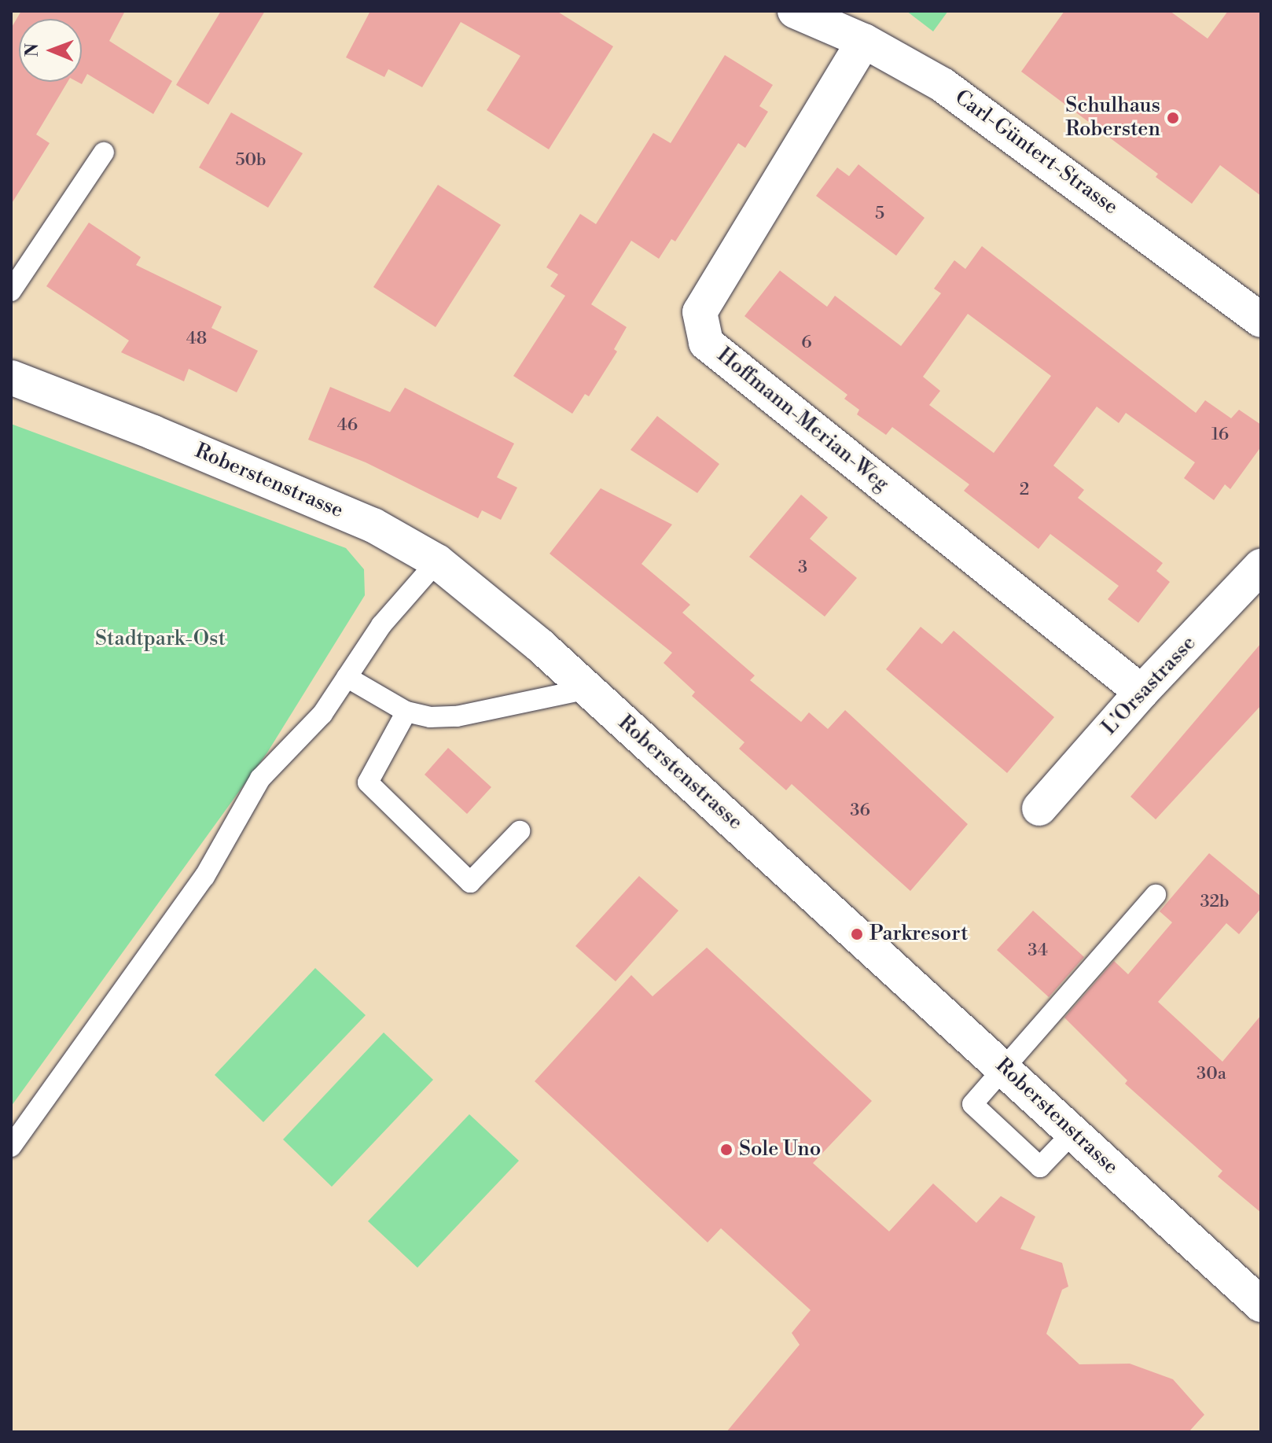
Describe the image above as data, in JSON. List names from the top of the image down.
{
  "streets": {
    "street": [
      "Carl-Güntert-Strasse",
      "Hoffmann-Merian-Weg",
      "Roberstenstrasse",
      "L'Orsastrasse"
    ]
  },
  "crossings": [
    ["Carl-Güntert-Strasse", "Hoffmann-Merian-Weg"],
    ["Hoffmann-Merian-Weg", "L'Orsastrasse"]
  ],
  "parks": ["Stadtpark-Ost"],
  "places": ["Schulhaus Robersten", "Parkresort", "Sole Uno"],
  "house_numbers": [
    "50b",
    "5",
    "48",
    "6",
    "46",
    "16",
    "2",
    "3",
    "36",
    "32b",
    "34",
    "30a"
  ],
  "north": "left"
}
